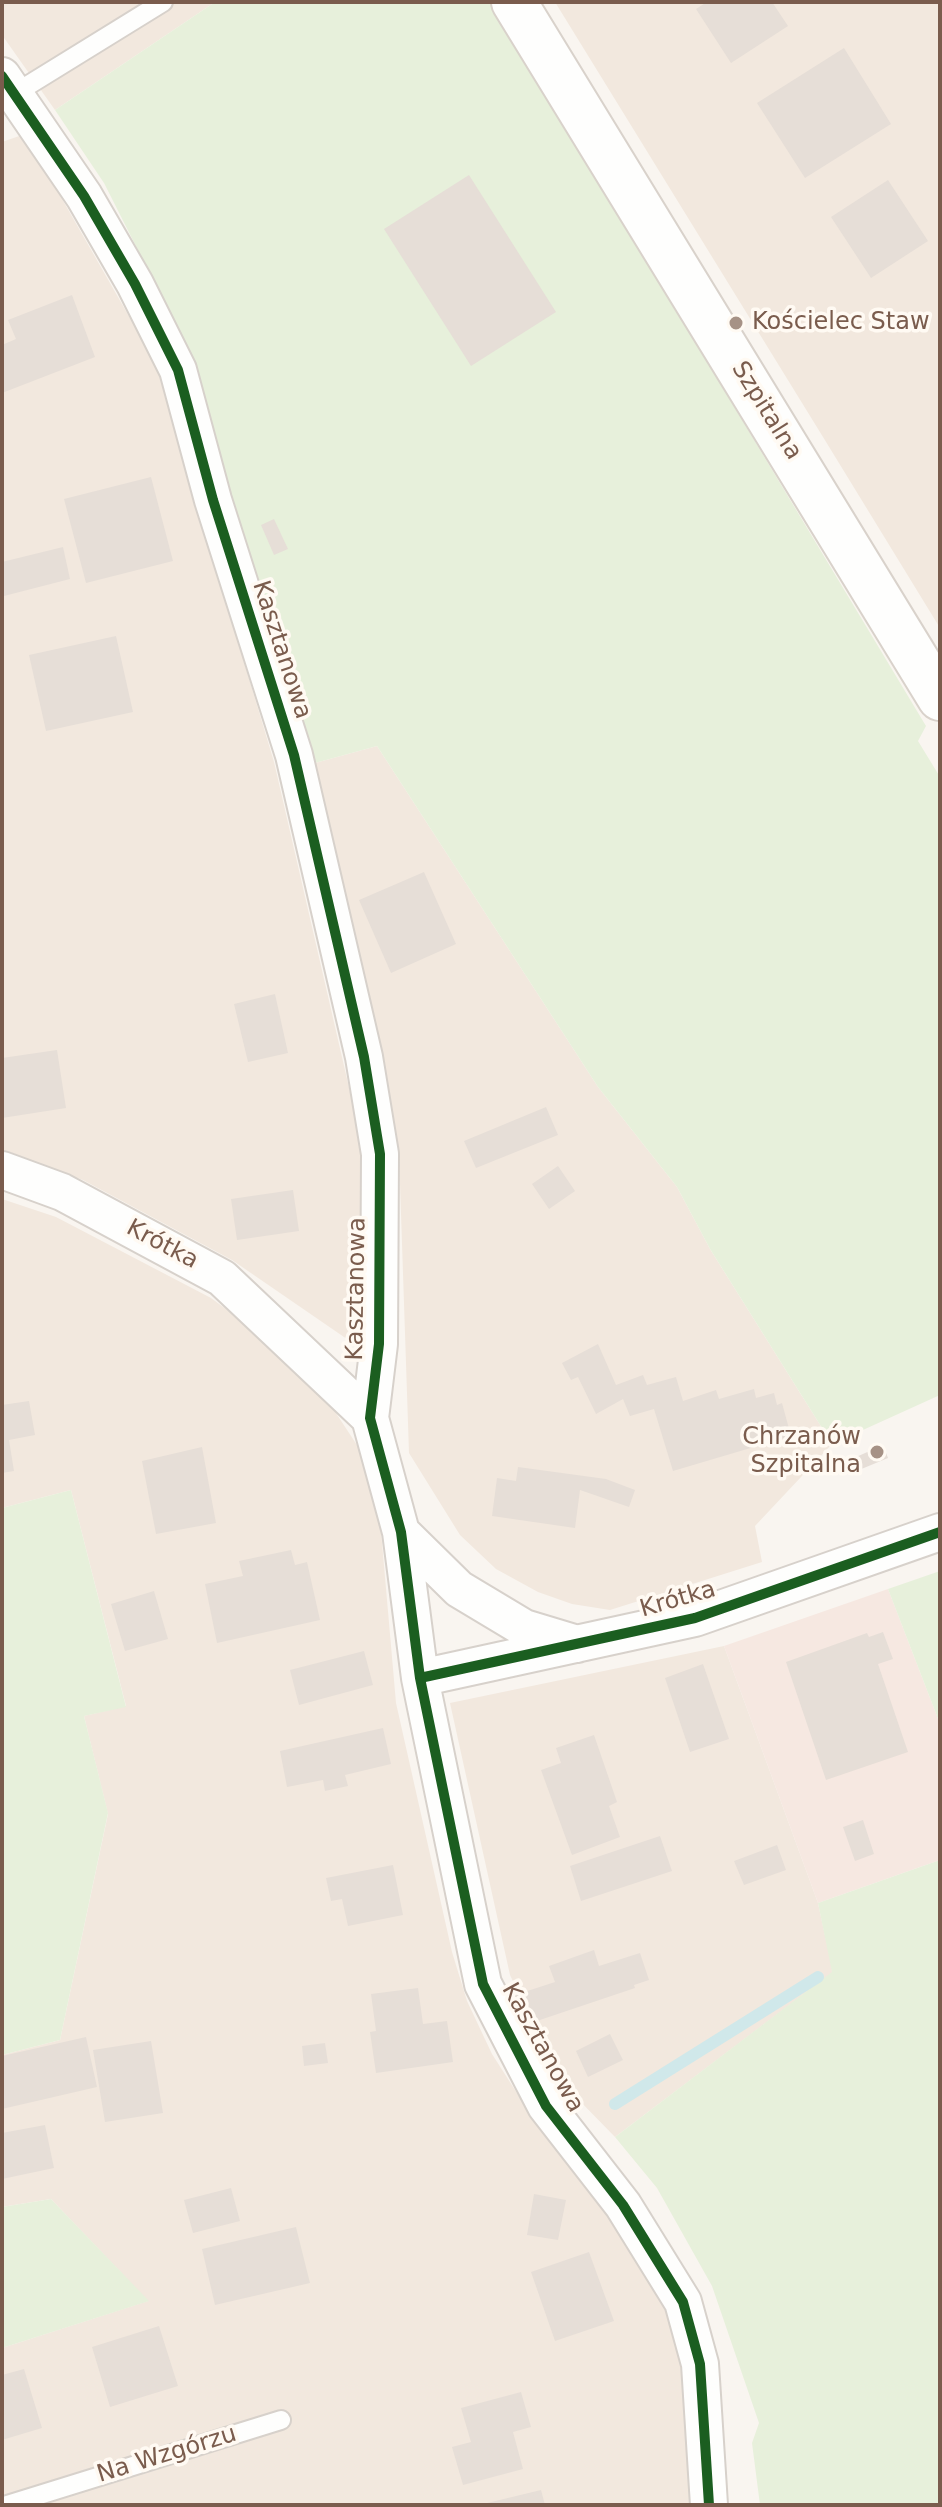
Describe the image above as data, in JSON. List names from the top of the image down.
{
  "streets": {
    "main road": ["Szpitalna"],
    "street": ["Kasztanowa", "Krótka"],
    "lane": ["Na Wzgórzu"]
  },
  "crossings": [
    ["Kasztanowa", "Krótka"]
  ],
  "places": ["Kościelec Staw", "Chrzanów Szpitalna"]
}
